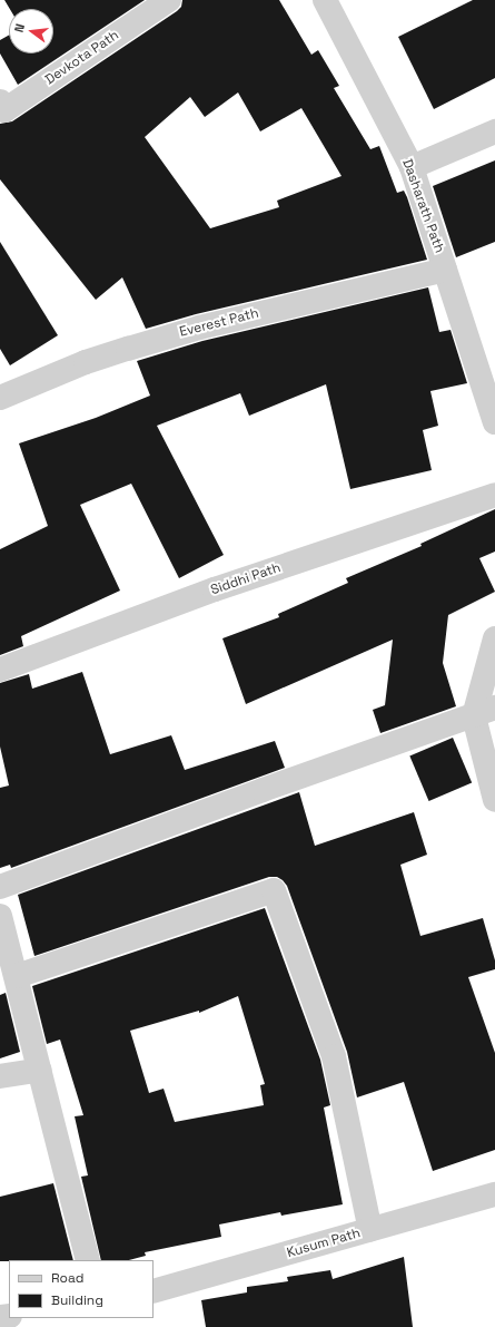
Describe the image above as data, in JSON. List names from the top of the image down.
{
  "streets": {
    "street": [
      "Devkota Path",
      "Dasharath Path",
      "Everest Path",
      "Siddhi Path",
      "Kusum Path"
    ]
  },
  "crossings": [
    ["Dasharath Path", "Everest Path"]
  ],
  "legend": ["Road", "Building"],
  "north": "left"
}
